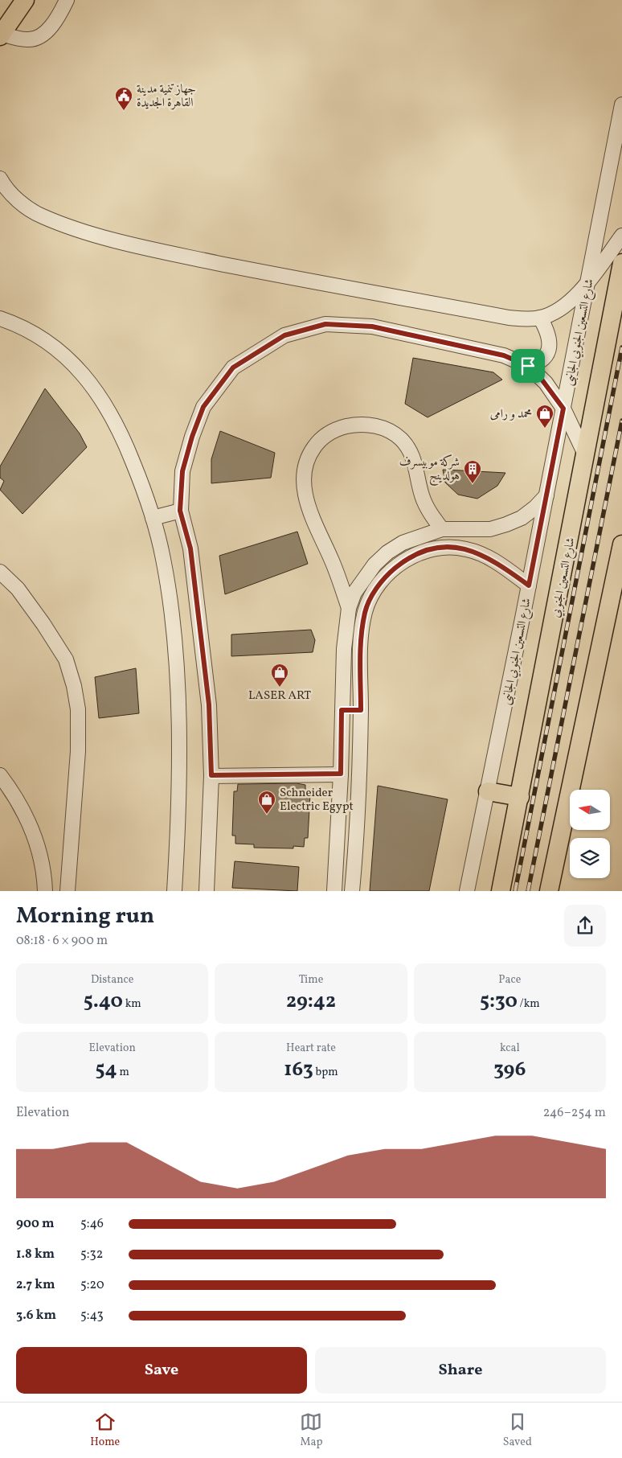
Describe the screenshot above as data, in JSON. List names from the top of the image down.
{
  "streets": {
    "main road": ["شارع التسعين الجنوبي"],
    "street": ["شارع التسعين الجنوبي الجانبى"]
  },
  "places": {
    "public building": ["جهاز تنمية مدينة القاهرة الجديدة"],
    "shop": ["محمد و رامى", "LASER ART", "Schneider Electric Egypt"],
    "building": ["شركة موبيسرف هولدينج"]
  },
  "north": "left",
  "page": {
    "heading": ["Morning run", "08:18 · 6 × 900 m"],
    "stats": [
      ["Distance", "5.40 km"],
      ["Time", "29:42"],
      ["Pace", "5:30 /km"],
      ["Elevation", "54 m"],
      ["Heart rate", "163 bpm"],
      ["kcal", "396"]
    ],
    "chart": ["Elevation", "246–254 m"],
    "list": [
      {
        "name": "900 m",
        "note": "5:46"
      },
      {
        "name": "1.8 km",
        "note": "5:32"
      },
      {
        "name": "2.7 km",
        "note": "5:20"
      },
      {
        "name": "3.6 km",
        "note": "5:43"
      }
    ],
    "buttons": ["Save", "Share"],
    "tabs": ["Home", "Map", "Saved"]
  }
}
